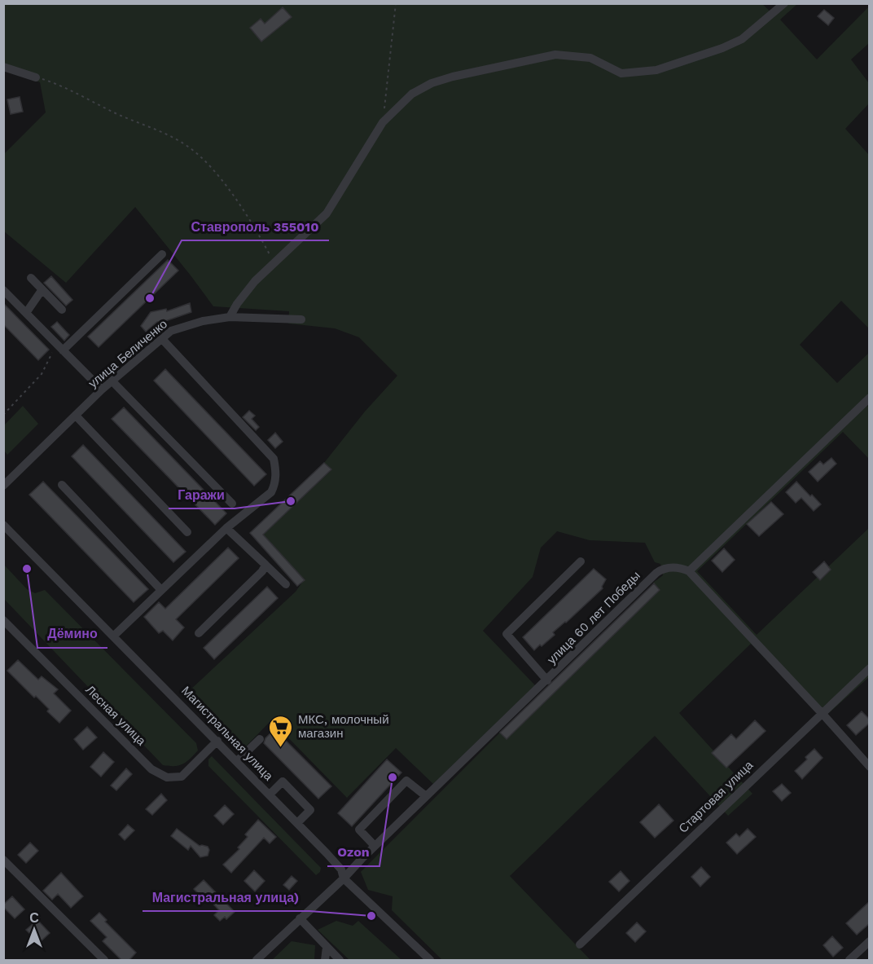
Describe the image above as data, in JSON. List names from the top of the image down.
{
  "streets": {
    "street": [
      "улица Беличенко",
      "улица 60 лет Победы",
      "Лесная улица",
      "Магистральная улица",
      "Стартовая улица"
    ]
  },
  "crossings": [
    ["улица 60 лет Победы", "Магистральная улица"],
    ["Лесная улица", "Магистральная улица"]
  ],
  "places": {
    "other": [
      "Ставрополь 355010",
      "Гаражи",
      "Дёмино",
      "Ozon",
      "Магистральная улица)"
    ],
    "supermarket": ["МКС, молочный магазин"]
  },
  "north": "top"
}
